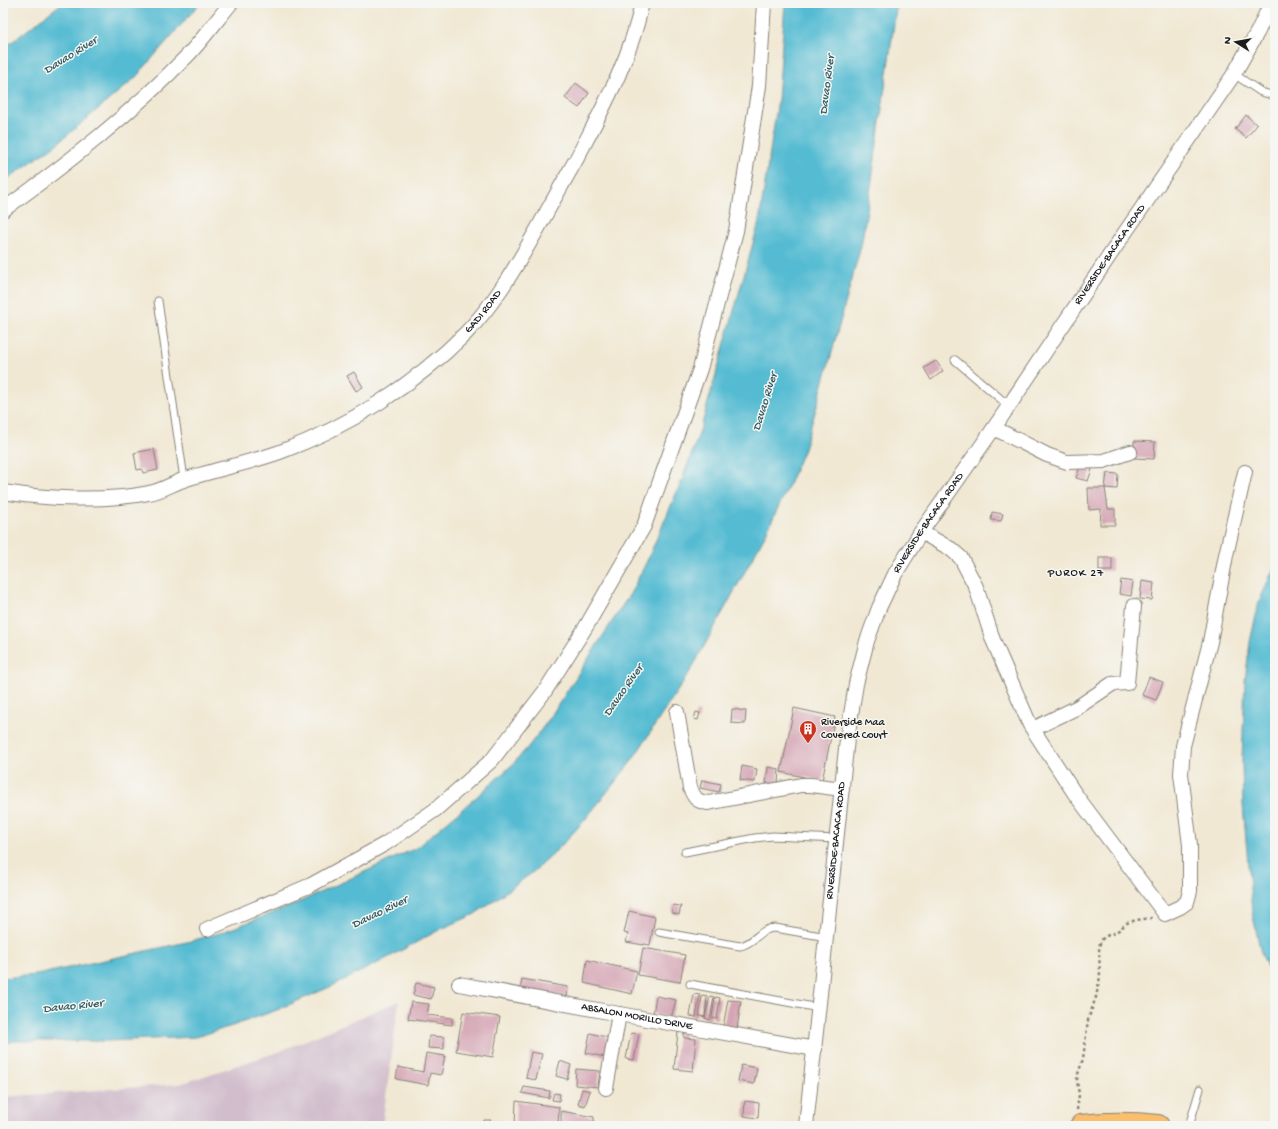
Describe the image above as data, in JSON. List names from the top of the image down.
{
  "streets": {
    "street": ["RIVERSIDE-BACACA ROAD", "GADI ROAD", "ABSALON MORILLO DRIVE"]
  },
  "crossings": [
    ["RIVERSIDE-BACACA ROAD", "ABSALON MORILLO DRIVE"]
  ],
  "districts": ["PUROK 27"],
  "water": ["Davao River"],
  "places": {
    "building": ["Riverside Maa Covered Court"]
  },
  "north": "left"
}
